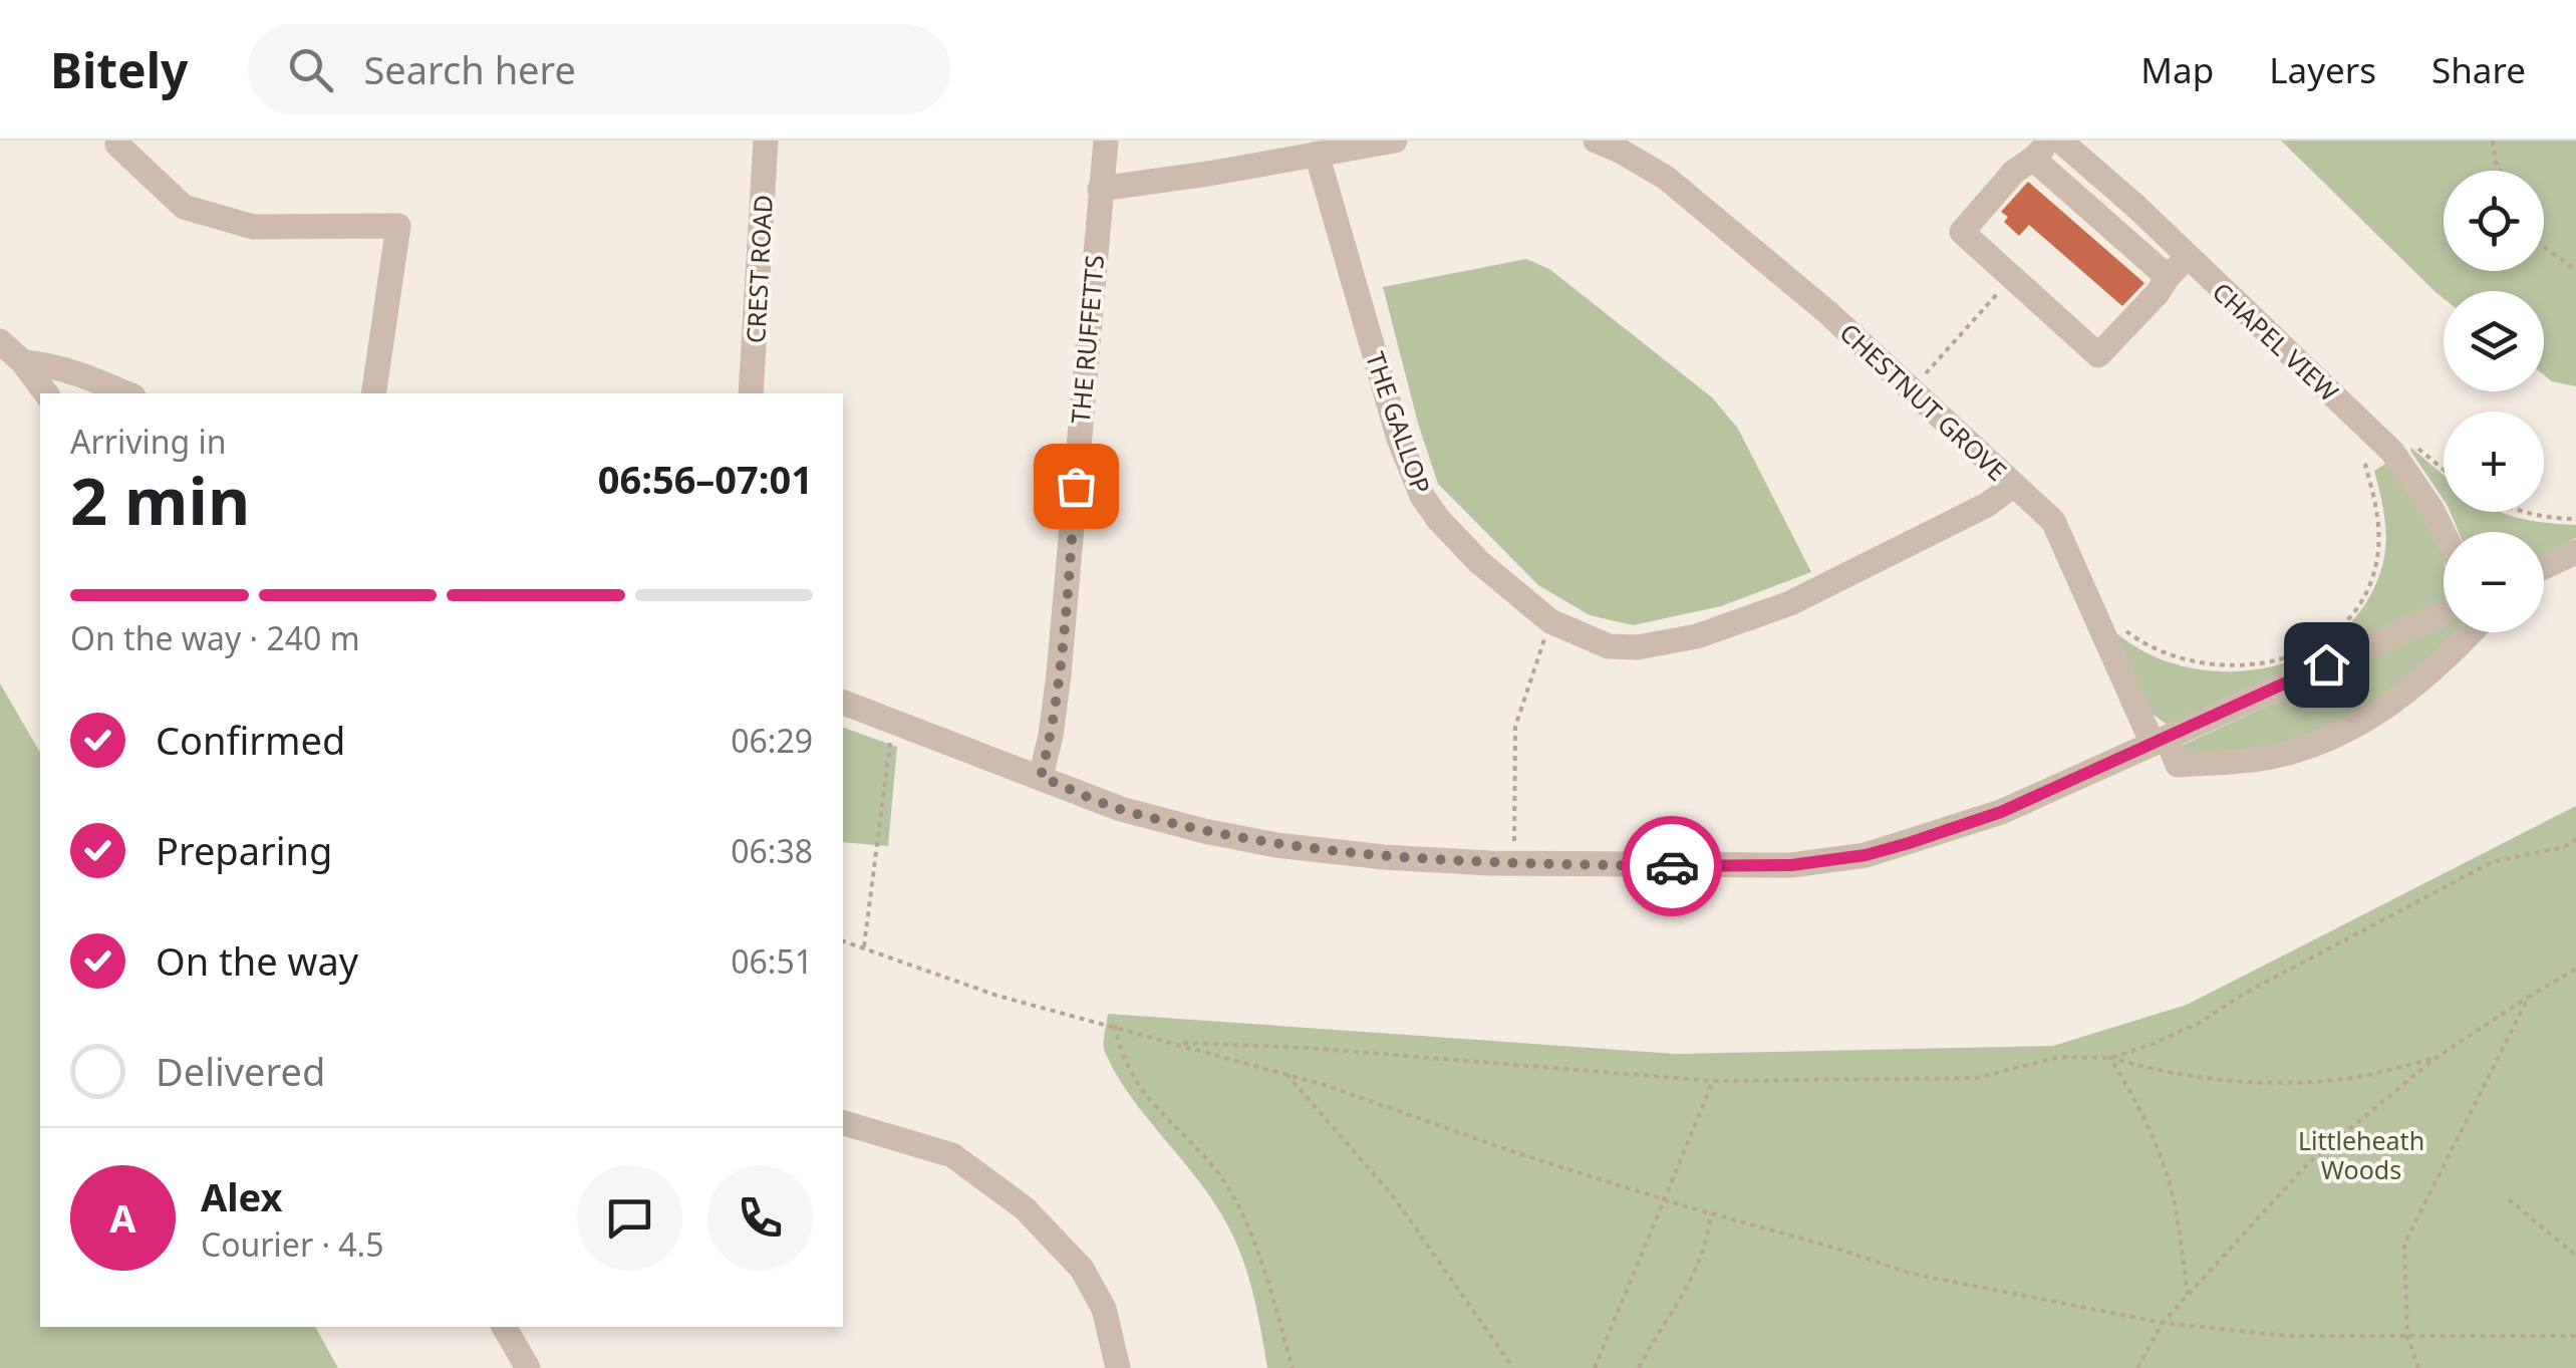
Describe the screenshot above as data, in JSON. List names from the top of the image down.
{
  "streets": {
    "street": [
      "CREST ROAD",
      "THE RUFFETTS",
      "CHAPEL VIEW",
      "CHESTNUT GROVE",
      "THE GALLOP"
    ]
  },
  "crossings": [
    ["CHESTNUT GROVE", "THE GALLOP"]
  ],
  "parks": ["Littleheath Woods"],
  "page": {
    "header": "Bitely",
    "search": "Search here",
    "nav": ["Map", "Layers", "Share"],
    "map_buttons": ["+", "−"],
    "heading": ["2 min", "Arriving in", "06:56–07:01"],
    "panel": ["Alex", "Courier · 4.5"],
    "bar": "On the way · 240 m",
    "list": [
      ["Confirmed", "06:29"],
      ["Preparing", "06:38"],
      ["On the way", "06:51"],
      "Delivered"
    ],
    "round": "A"
  }
}
